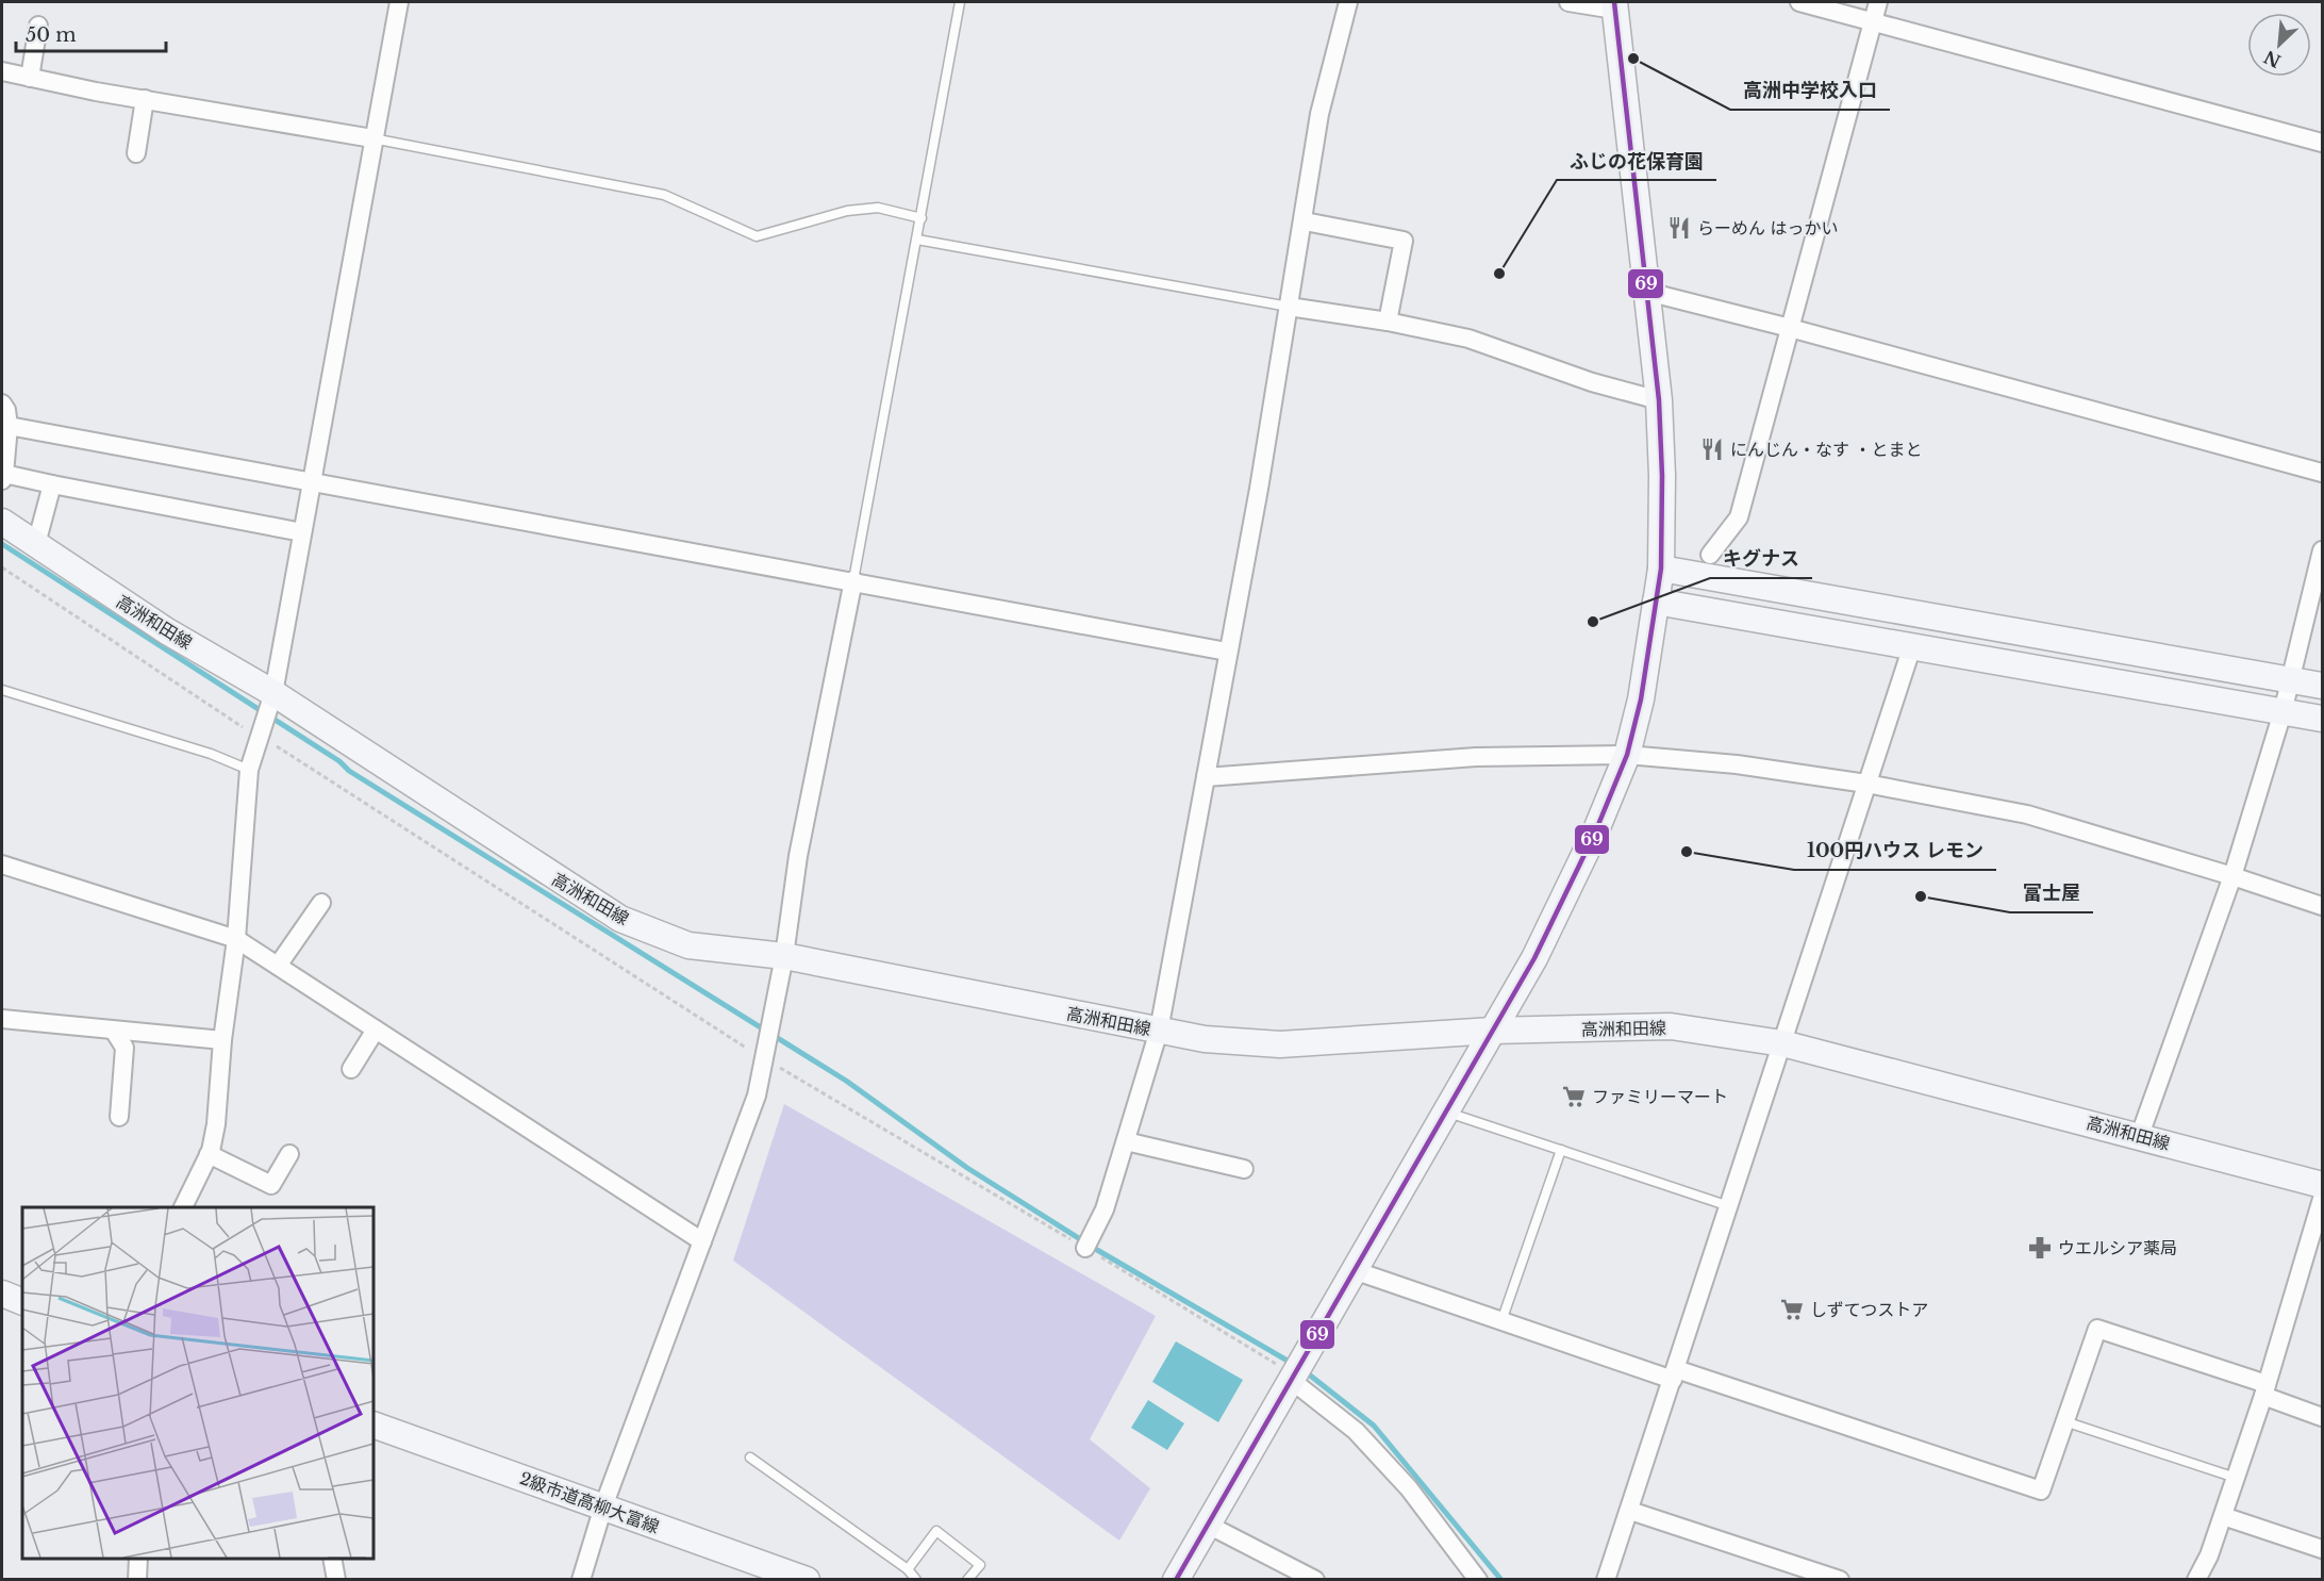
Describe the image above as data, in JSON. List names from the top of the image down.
{
  "streets": {
    "street": ["高洲和田線", "2級市道高柳大富線"]
  },
  "places": {
    "other": [
      "高洲中学校入口",
      "ふじの花保育園",
      "キグナス",
      "100円ハウス レモン",
      "富士屋"
    ],
    "restaurant": ["らーめん はっかい", "にんじん・なす ・とまと"],
    "supermarket": ["ファミリーマート", "しずてつストア"],
    "pharmacy": ["ウエルシア薬局"]
  },
  "lines": ["transit line 69"],
  "scale_bar": "50 m",
  "north": "bottom left"
}
